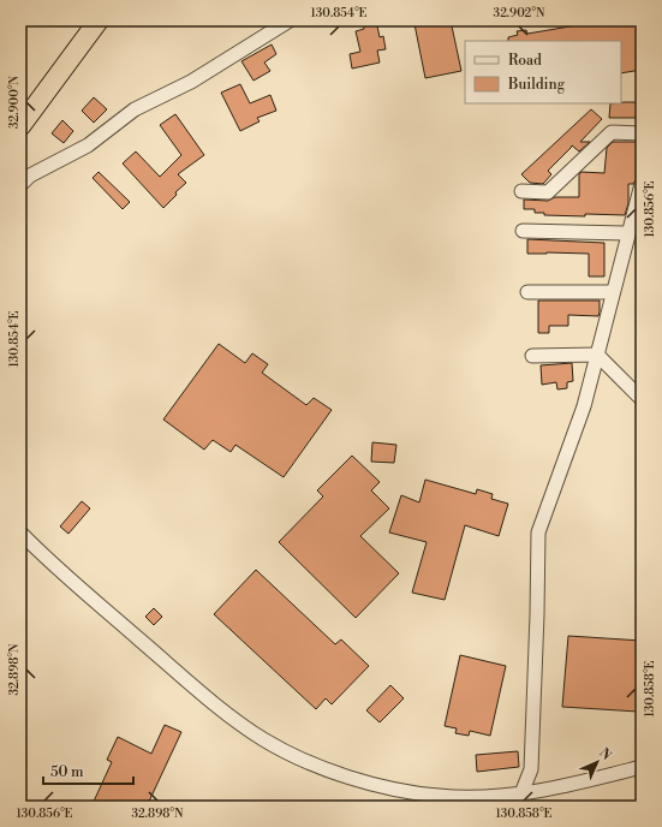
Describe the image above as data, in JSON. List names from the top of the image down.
{
  "legend": ["Road", "Building"],
  "scale_bar": "50 m",
  "north": "top right",
  "coordinates": [
    "130.854°E",
    "32.902°N",
    "32.900°N",
    "130.856°E",
    "32.898°N",
    "130.858°E"
  ]
}
